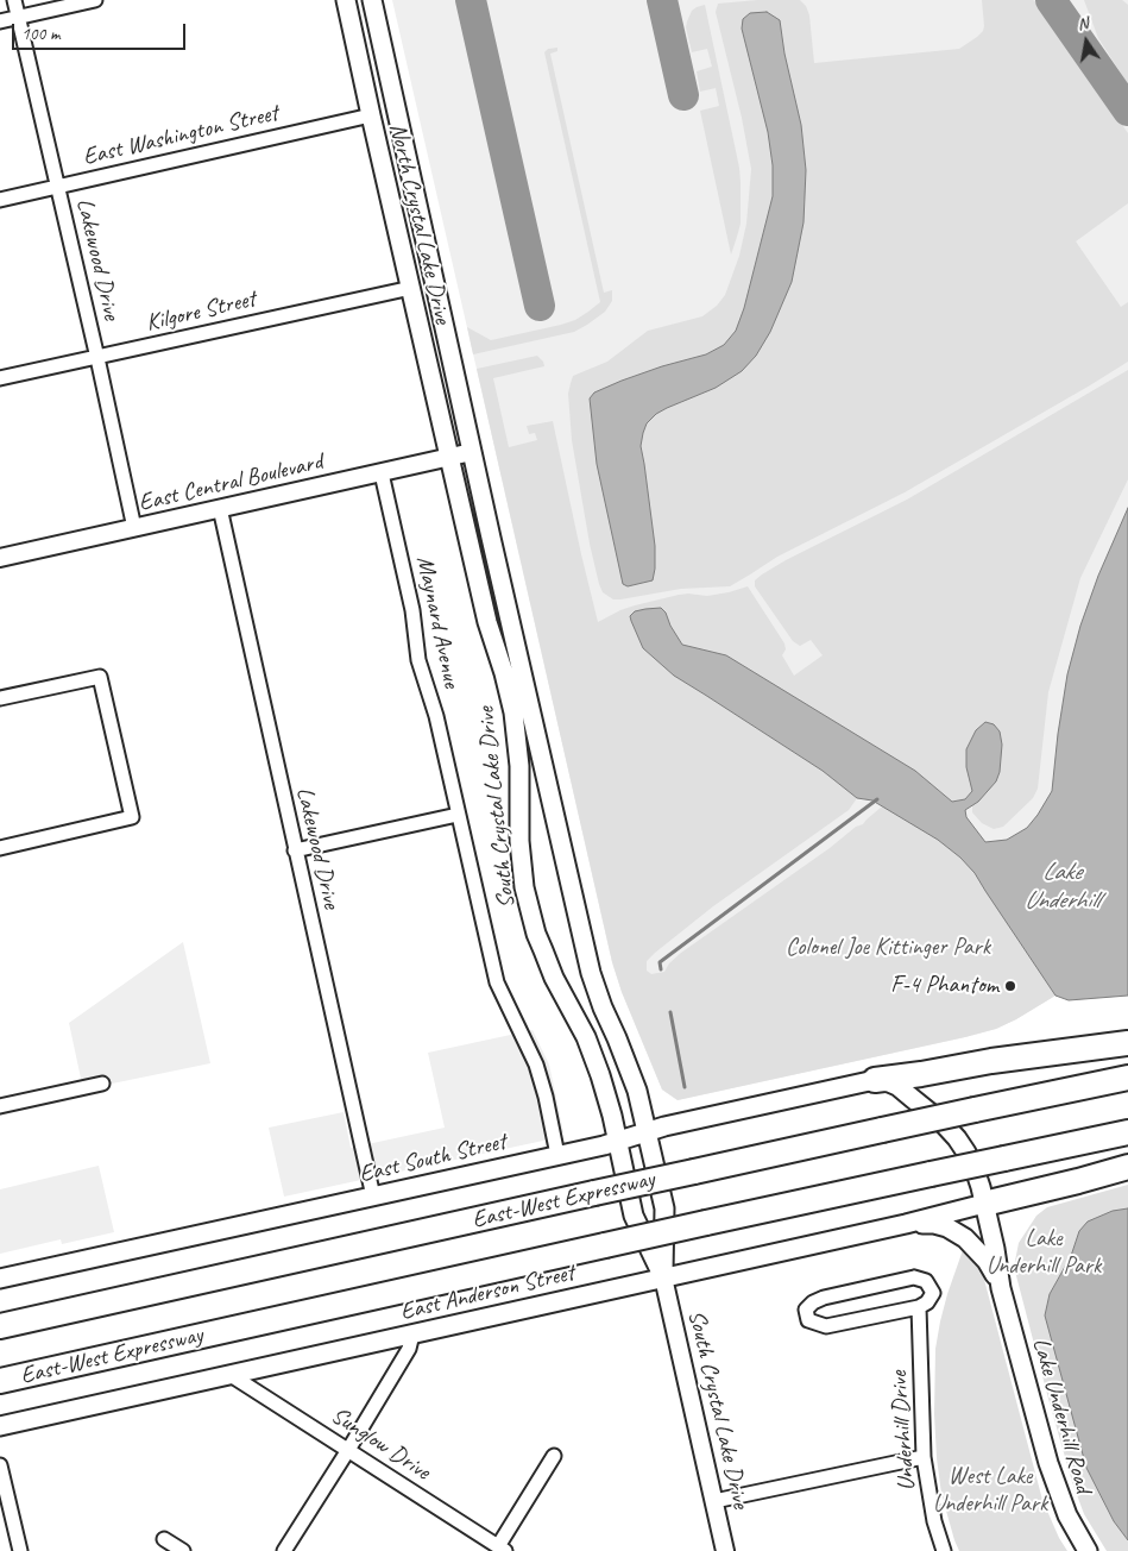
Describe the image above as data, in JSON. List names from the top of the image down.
{
  "streets": {
    "highway": ["East-West Expressway"],
    "main road": [
      "North Crystal Lake Drive",
      "South Crystal Lake Drive",
      "East South Street",
      "East Anderson Street",
      "Lake Underhill Road"
    ],
    "street": [
      "East Washington Street",
      "Lakewood Drive",
      "Kilgore Street",
      "East Central Boulevard",
      "Maynard Avenue",
      "Underhill Drive",
      "Sunglow Drive"
    ]
  },
  "crossings": [
    ["East Washington Street", "North Crystal Lake Drive"],
    ["East Washington Street", "Lakewood Drive"],
    ["North Crystal Lake Drive", "Kilgore Street"],
    ["North Crystal Lake Drive", "East Central Boulevard"],
    ["North Crystal Lake Drive", "South Crystal Lake Drive"],
    ["Lakewood Drive", "Kilgore Street"],
    ["Lakewood Drive", "East Central Boulevard"],
    ["Lakewood Drive", "East South Street"],
    ["East Central Boulevard", "Maynard Avenue"],
    ["East Central Boulevard", "South Crystal Lake Drive"],
    ["Maynard Avenue", "East South Street"],
    ["South Crystal Lake Drive", "East South Street"],
    ["South Crystal Lake Drive", "East Anderson Street"],
    ["East South Street", "Lake Underhill Road"],
    ["East Anderson Street", "Lake Underhill Road"],
    ["East Anderson Street", "Sunglow Drive"]
  ],
  "water": ["Lake Underhill"],
  "parks": ["Colonel Joe Kittinger Park", "Lake Underhill Park", "West Lake Underhill Park"],
  "places": ["F-4 Phantom"],
  "scale_bar": "100 m",
  "north": "top"
}
